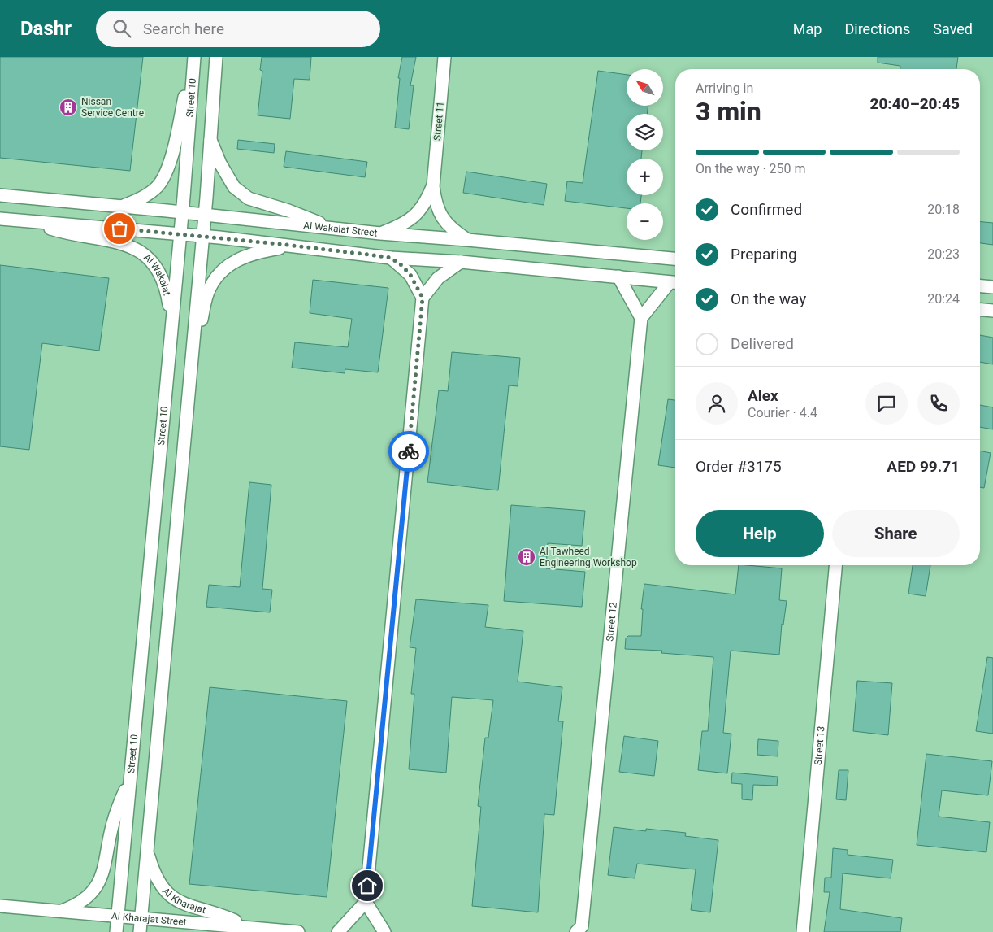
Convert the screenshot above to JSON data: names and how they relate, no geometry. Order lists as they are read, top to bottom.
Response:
{
  "streets": {
    "street": [
      "Street 10",
      "Street 11",
      "Al Wakalat Street",
      "Al Wakalat",
      "Street 12",
      "Street 13",
      "Al Kharajat",
      "Al Kharajat Street"
    ]
  },
  "crossings": [
    ["Street 10", "Al Wakalat Street"],
    ["Street 10", "Al Wakalat"],
    ["Street 10", "Al Kharajat Street"],
    ["Street 11", "Al Wakalat Street"],
    ["Al Wakalat Street", "Al Wakalat"],
    ["Al Kharajat", "Al Kharajat Street"]
  ],
  "places": {
    "building": ["Nissan Service Centre", "Al Tawheed Engineering Workshop"]
  },
  "north": "top left",
  "page": {
    "header": "Dashr",
    "search": "Search here",
    "nav": ["Map", "Directions", "Saved"],
    "map_buttons": ["+", "−"],
    "heading": ["3 min", "Arriving in", "20:40–20:45"],
    "panel": [
      "Alex",
      "Courier · 4.4",
      "Order #3175",
      "AED 99.71"
    ],
    "bar": "On the way · 250 m",
    "list": [
      ["Confirmed", "20:18"],
      ["Preparing", "20:23"],
      ["On the way", "20:24"],
      "Delivered"
    ],
    "buttons": ["Help", "Share"]
  }
}
